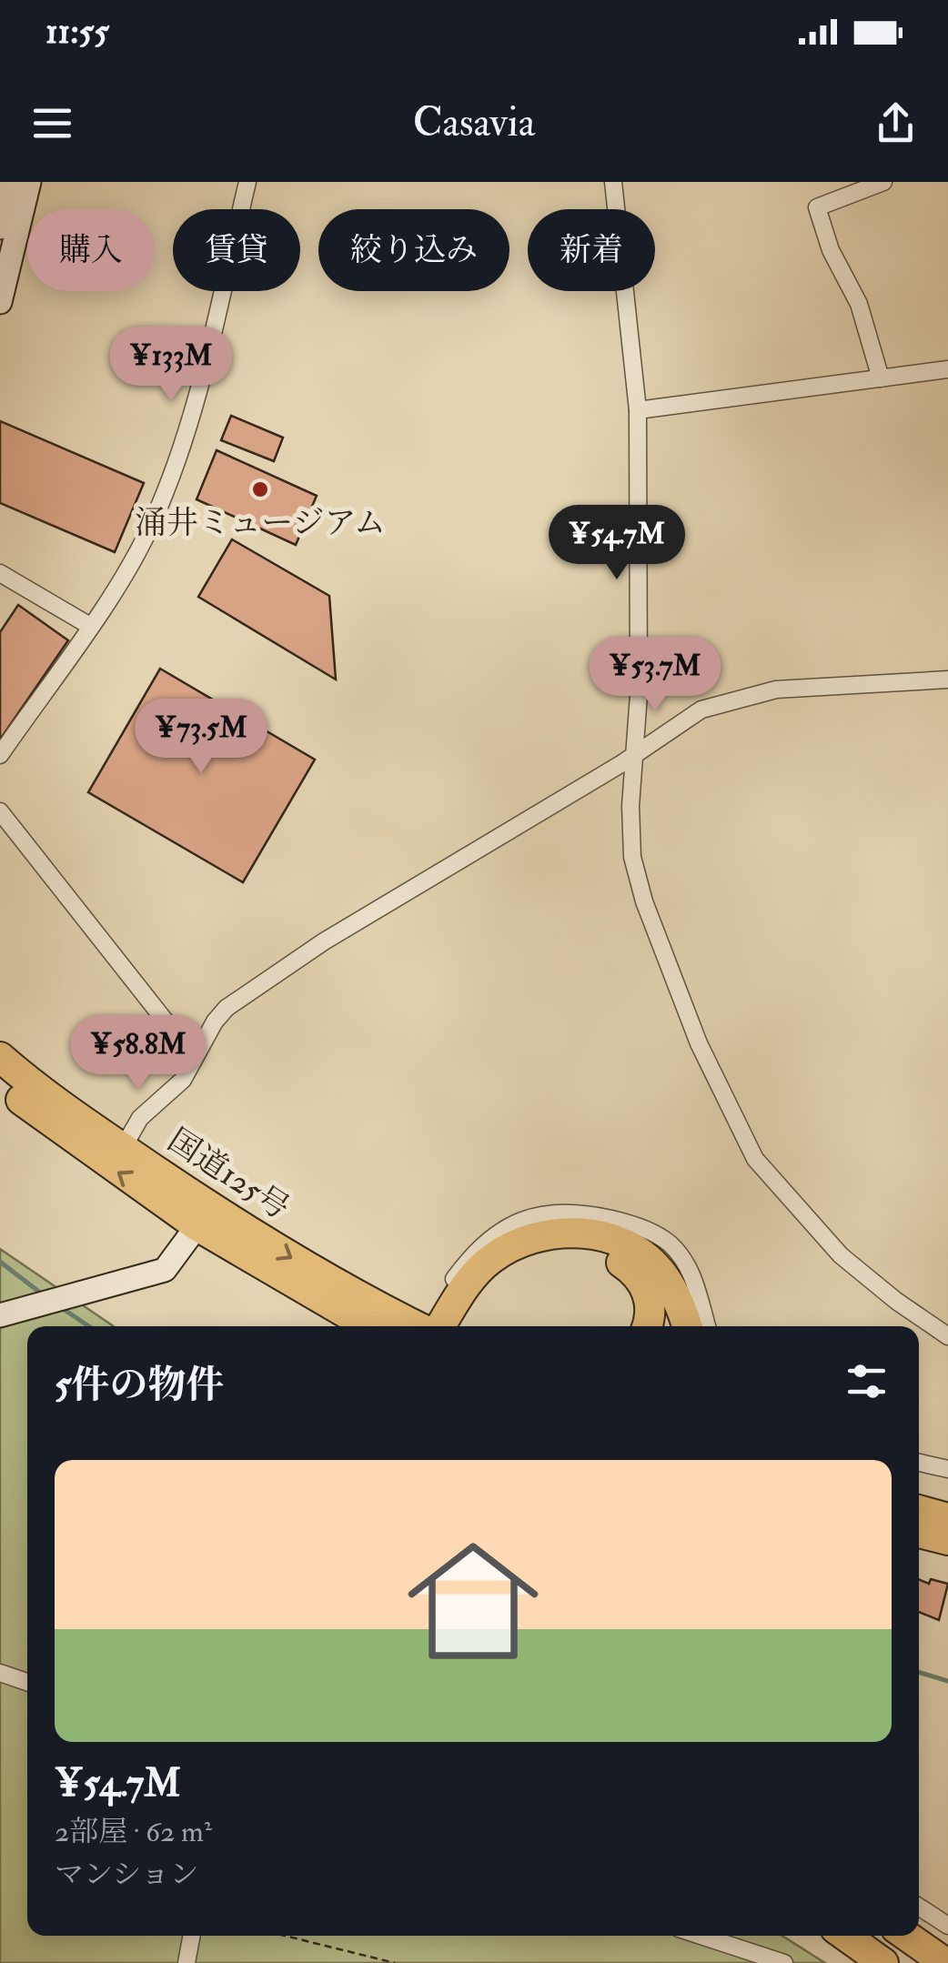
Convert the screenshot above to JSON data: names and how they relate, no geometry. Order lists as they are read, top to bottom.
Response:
{
  "streets": {
    "highway": ["国道125号"]
  },
  "places": ["涌井ミュージアム"],
  "page": {
    "status": "11:55",
    "header": "Casavia",
    "chip": [
      "購入",
      "賃貸",
      "絞り込み",
      "新着"
    ],
    "price": [
      "¥133M",
      "¥54.7M",
      "¥53.7M",
      "¥73.5M",
      "¥58.8M"
    ],
    "heading": "5件の物件",
    "list": [
      {
        "name": "¥54.7M",
        "note": "2部屋 · 62 m² · マンション"
      }
    ]
  }
}
